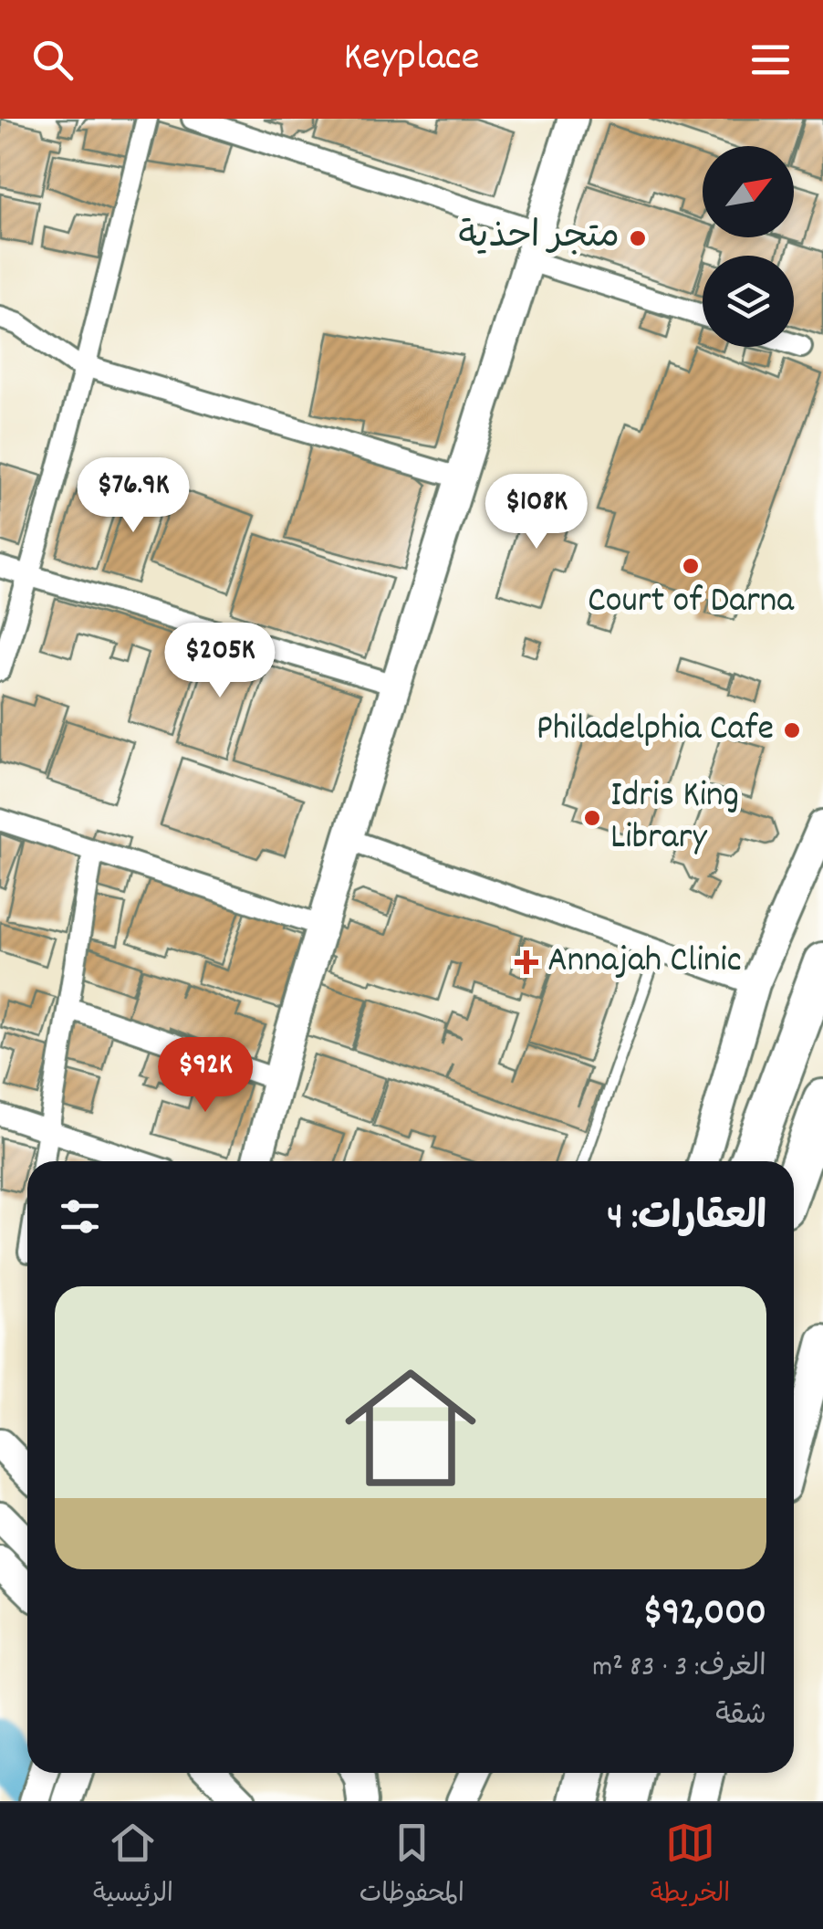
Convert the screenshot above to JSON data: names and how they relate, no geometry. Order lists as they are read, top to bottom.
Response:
{
  "places": {
    "other": [
      "متجر احذية",
      "Court of Darna",
      "Philadelphia Cafe",
      "Idris King Library"
    ],
    "health": ["Annajah Clinic"]
  },
  "north": "top right",
  "page": {
    "header": "Keyplace",
    "price": [
      "$76.9K",
      "$108K",
      "$205K",
      "$92K"
    ],
    "heading": "العقارات: 4",
    "list": [
      {
        "name": "$92,000",
        "note": "الغرف: 3 · 83 m² · شقة"
      }
    ],
    "tabs": ["الخريطة", "المحفوظات", "الرئيسية"]
  }
}
